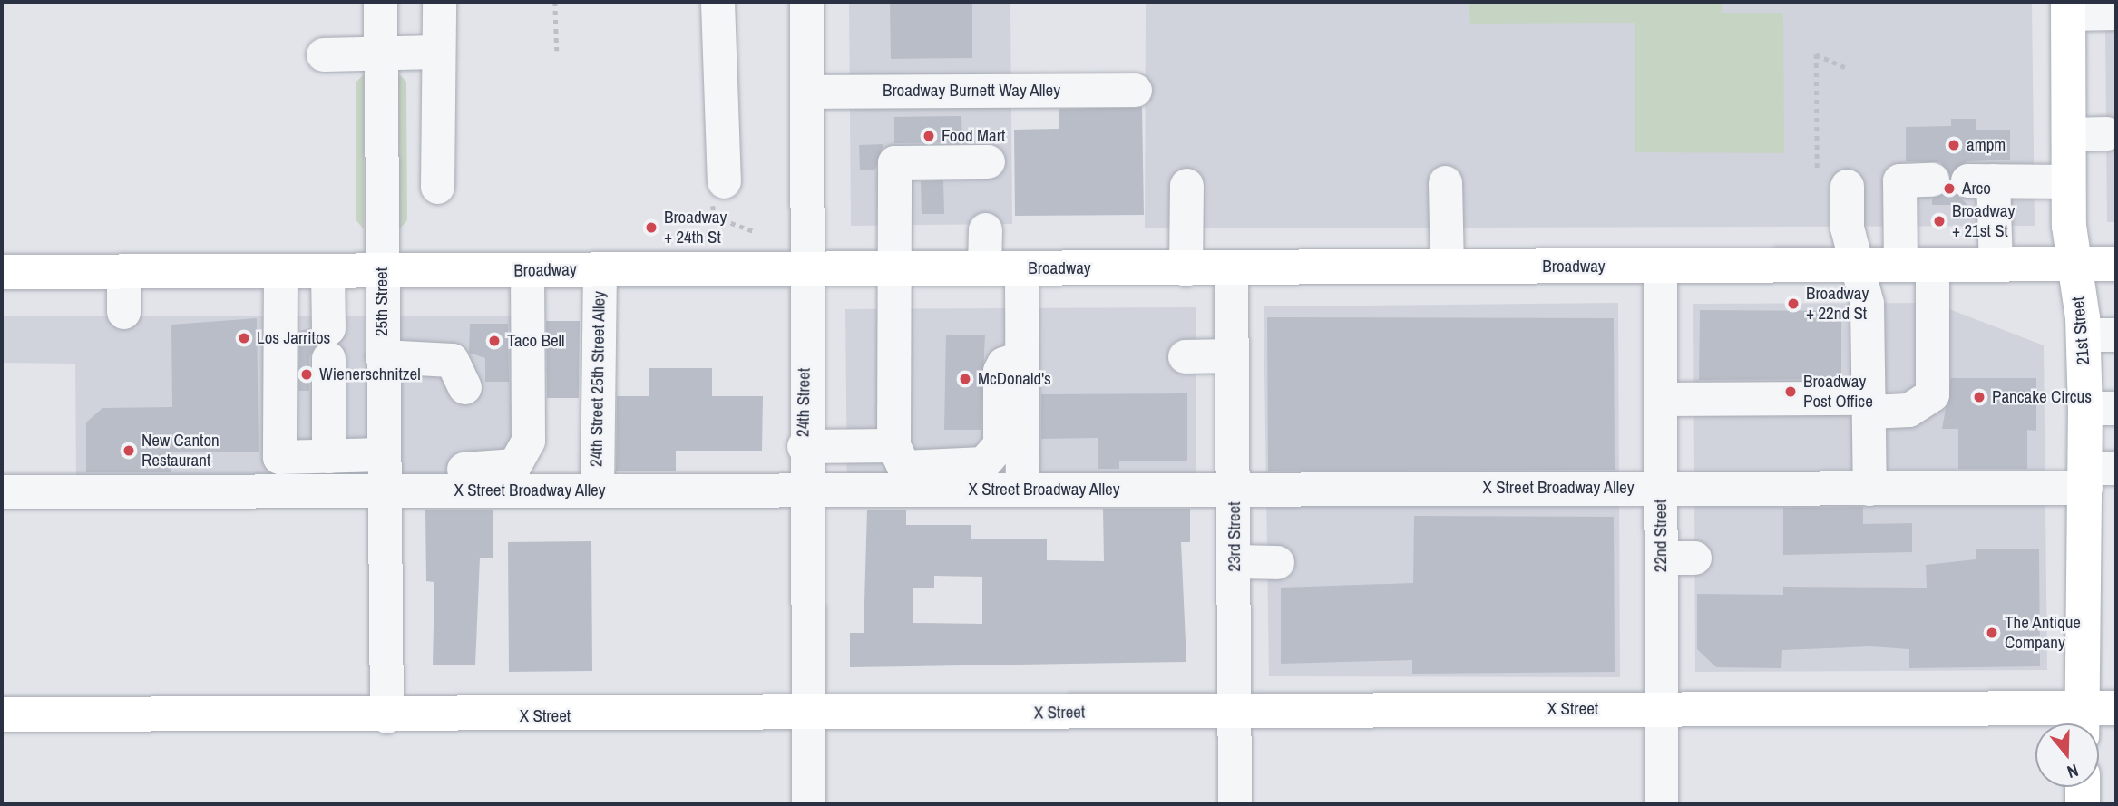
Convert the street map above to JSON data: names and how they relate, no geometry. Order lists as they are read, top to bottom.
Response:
{
  "streets": {
    "main road": ["Broadway", "21st Street", "X Street"],
    "street": [
      "Broadway Burnett Way Alley",
      "25th Street",
      "24th Street 25th Street Alley",
      "24th Street",
      "X Street Broadway Alley",
      "22nd Street",
      "23rd Street"
    ]
  },
  "crossings": [
    ["Broadway Burnett Way Alley", "24th Street"],
    ["Broadway", "25th Street"],
    ["Broadway", "21st Street"],
    ["Broadway", "24th Street 25th Street Alley"],
    ["Broadway", "24th Street"],
    ["Broadway", "22nd Street"],
    ["Broadway", "23rd Street"],
    ["25th Street", "X Street Broadway Alley"],
    ["25th Street", "X Street"],
    ["21st Street", "X Street Broadway Alley"],
    ["21st Street", "X Street"],
    ["24th Street 25th Street Alley", "X Street Broadway Alley"],
    ["24th Street", "X Street Broadway Alley"],
    ["24th Street", "X Street"],
    ["X Street Broadway Alley", "22nd Street"],
    ["X Street Broadway Alley", "23rd Street"],
    ["22nd Street", "X Street"],
    ["23rd Street", "X Street"]
  ],
  "places": [
    "Food Mart",
    "ampm",
    "Arco",
    "Broadway + 21st St",
    "Broadway + 24th St",
    "Broadway + 22nd St",
    "Los Jarritos",
    "Taco Bell",
    "Wienerschnitzel",
    "McDonald's",
    "Broadway Post Office",
    "Pancake Circus",
    "New Canton Restaurant",
    "The Antique Company"
  ],
  "north": "bottom"
}
